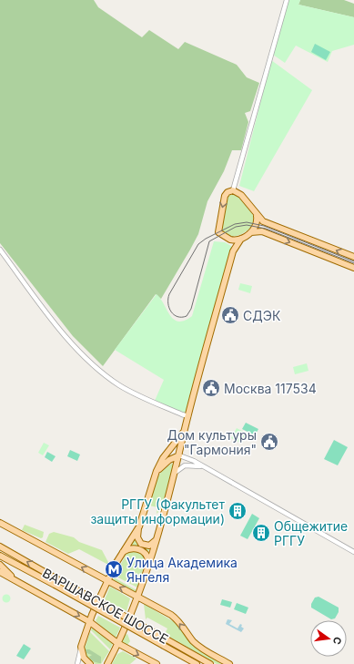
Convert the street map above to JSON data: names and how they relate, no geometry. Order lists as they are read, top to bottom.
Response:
{
  "streets": {
    "main road": ["ВАРШАВСКОЕ ШОССЕ"]
  },
  "places": {
    "public building": ["СДЭК", "Москва 117534", "Дом культуры \"Гармония\""],
    "building": ["РГГУ (Факультет защиты информации)", "Общежитие РГГУ"],
    "metro station": ["Улица Академика Янгеля"]
  },
  "north": "right"
}
